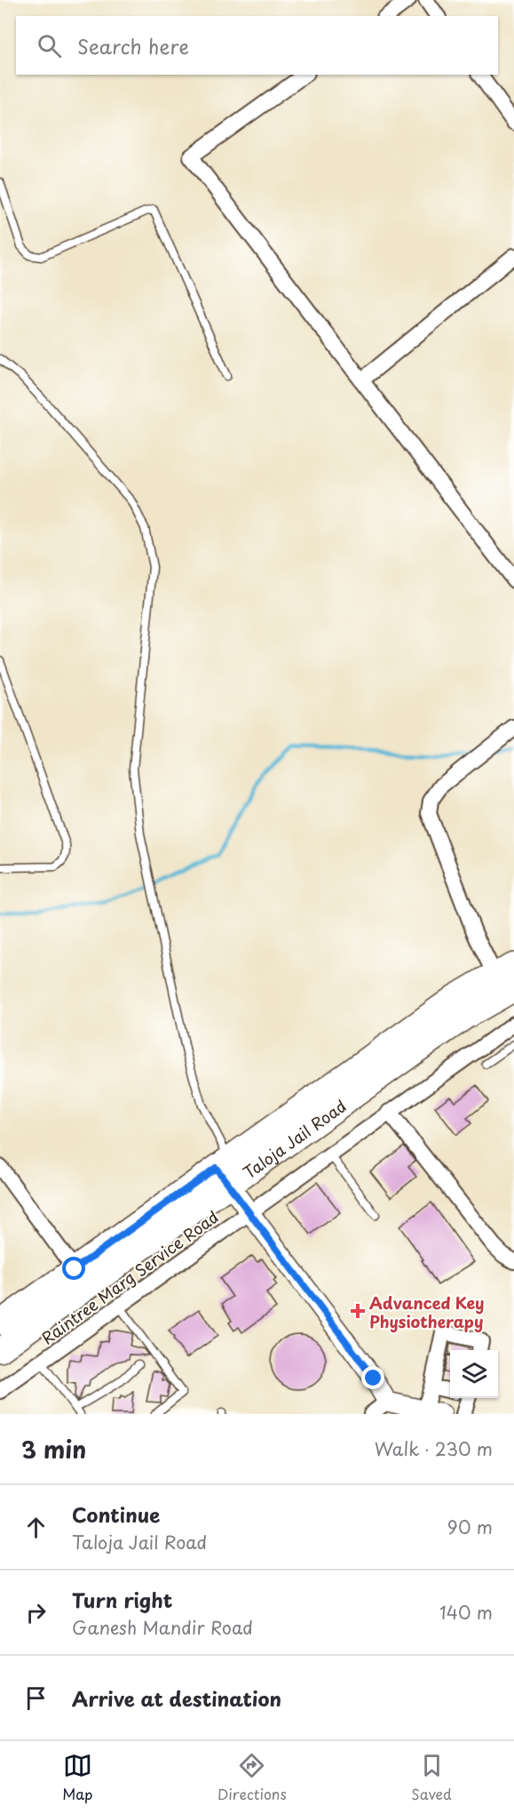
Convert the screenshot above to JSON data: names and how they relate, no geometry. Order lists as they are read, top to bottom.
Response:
{
  "streets": {
    "main road": ["Taloja Jail Road"],
    "street": ["Raintree Marg Service Road"]
  },
  "places": {
    "health": ["Advanced Key Physiotherapy"]
  },
  "page": {
    "search": "Search here",
    "heading": ["3 min", "Walk · 230 m"],
    "list": [
      ["Continue", "Taloja Jail Road", "90 m"],
      ["Turn right", "Ganesh Mandir Road", "140 m"],
      "Arrive at destination"
    ],
    "nav": ["Map", "Directions", "Saved"]
  }
}
